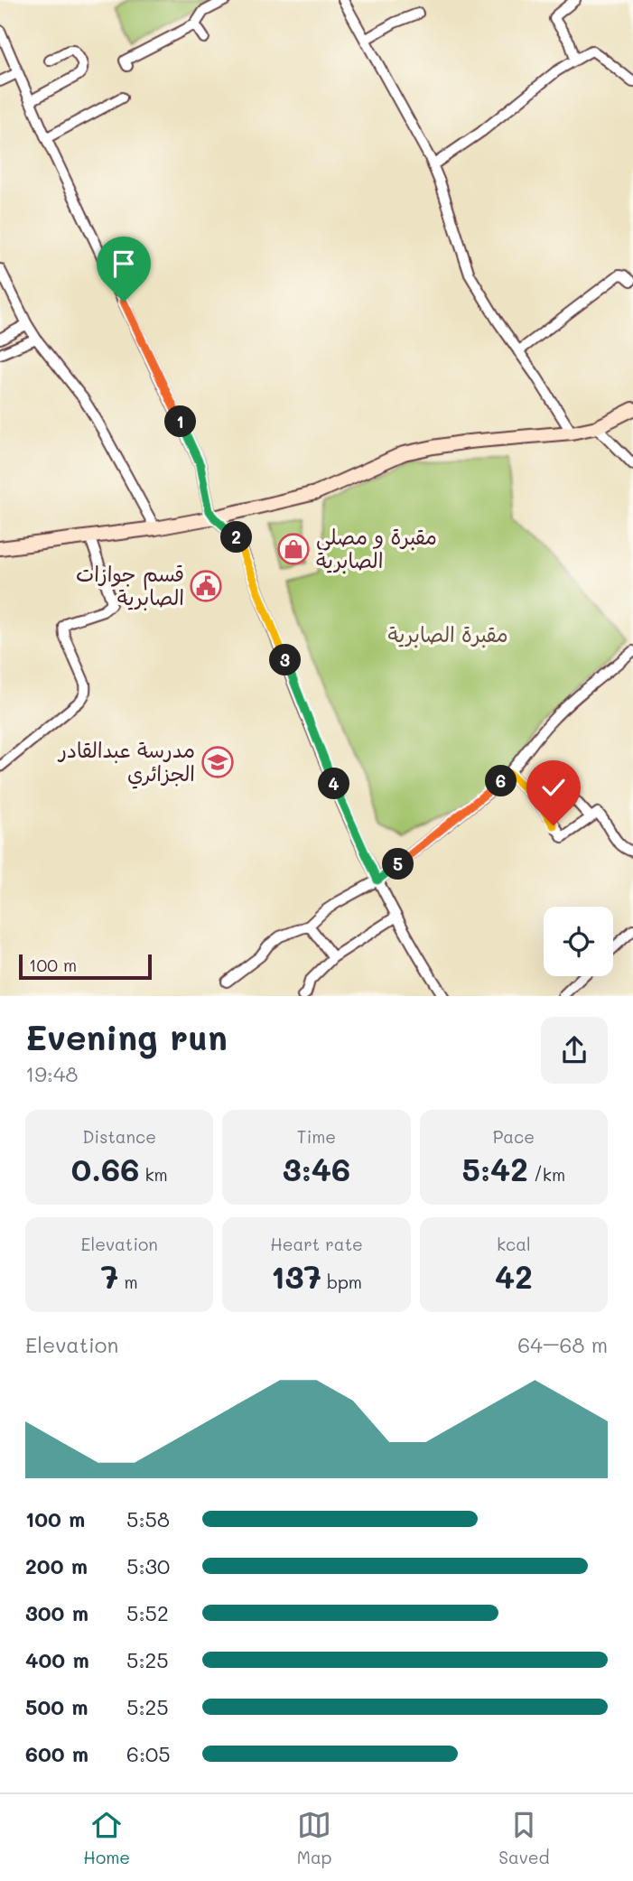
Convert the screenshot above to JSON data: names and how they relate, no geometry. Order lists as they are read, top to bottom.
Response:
{
  "parks": ["مقبرة الصابرية"],
  "places": {
    "shop": ["مقبرة و مصلى الصابرية"],
    "public building": ["قسم جوازات الصابرية"],
    "school or university": ["مدرسة عبدالقادر الجزائري"]
  },
  "scale_bar": "100 m",
  "page": {
    "pins": [
      "1",
      "2",
      "3",
      "6",
      "4",
      "5"
    ],
    "scale": "100 m",
    "heading": ["Evening run", "19:48"],
    "stats": [
      ["Distance", "0.66 km"],
      ["Time", "3:46"],
      ["Pace", "5:42 /km"],
      ["Elevation", "7 m"],
      ["Heart rate", "137 bpm"],
      ["kcal", "42"]
    ],
    "chart": ["Elevation", "64–68 m"],
    "list": [
      {
        "name": "100 m",
        "note": "5:58"
      },
      {
        "name": "200 m",
        "note": "5:30"
      },
      {
        "name": "300 m",
        "note": "5:52"
      },
      {
        "name": "400 m",
        "note": "5:25"
      },
      {
        "name": "500 m",
        "note": "5:25"
      },
      {
        "name": "600 m",
        "note": "6:05"
      }
    ],
    "tabs": ["Home", "Map", "Saved"]
  }
}
